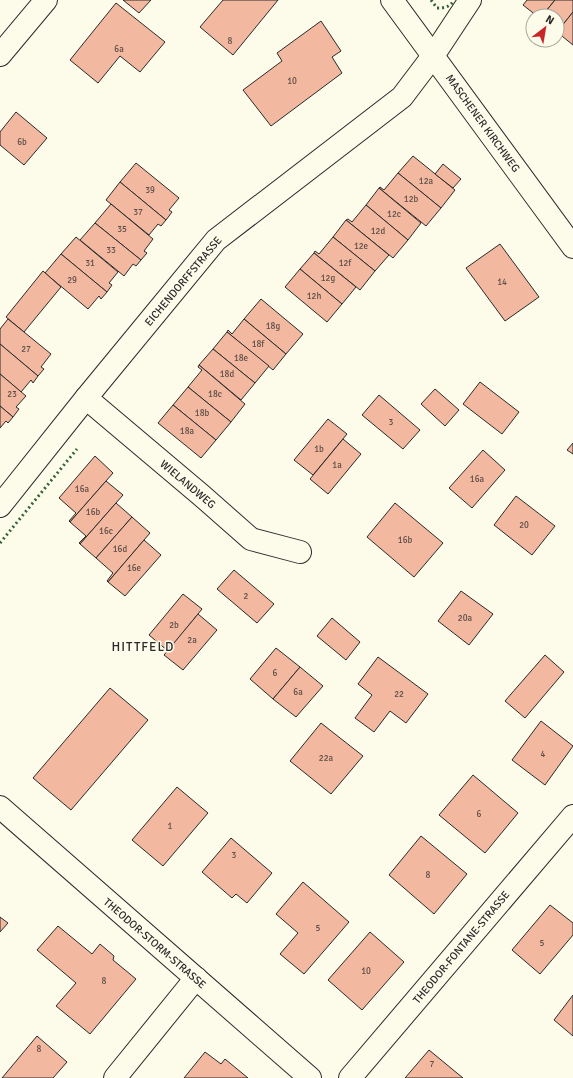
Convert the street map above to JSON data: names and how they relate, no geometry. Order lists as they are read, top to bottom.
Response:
{
  "streets": {
    "street": [
      "MASCHENER KIRCHWEG",
      "EICHENDORFFSTRASSE",
      "WIELANDWEG",
      "THEODOR-STORM-STRASSE",
      "THEODOR-FONTANE-STRASSE"
    ]
  },
  "crossings": [
    ["MASCHENER KIRCHWEG", "EICHENDORFFSTRASSE"],
    ["EICHENDORFFSTRASSE", "WIELANDWEG"]
  ],
  "districts": ["HITTFELD"],
  "house_numbers": [
    "8",
    "6a",
    "10",
    "6b",
    "12a",
    "39",
    "12b",
    "37",
    "12c",
    "35",
    "12d",
    "12e",
    "33",
    "31",
    "12f",
    "12g",
    "29",
    "14",
    "12h",
    "18g",
    "18f",
    "27",
    "18e",
    "18d",
    "23",
    "18c",
    "18b",
    "3",
    "18a",
    "1b",
    "1a",
    "16a",
    "16a",
    "16b",
    "20",
    "16c",
    "16b",
    "16d",
    "16e",
    "2",
    "20a",
    "2b",
    "2a",
    "6",
    "6a",
    "22",
    "4",
    "22a",
    "6",
    "1",
    "3",
    "8",
    "5",
    "5",
    "10",
    "8",
    "8",
    "7"
  ],
  "north": "top right"
}
